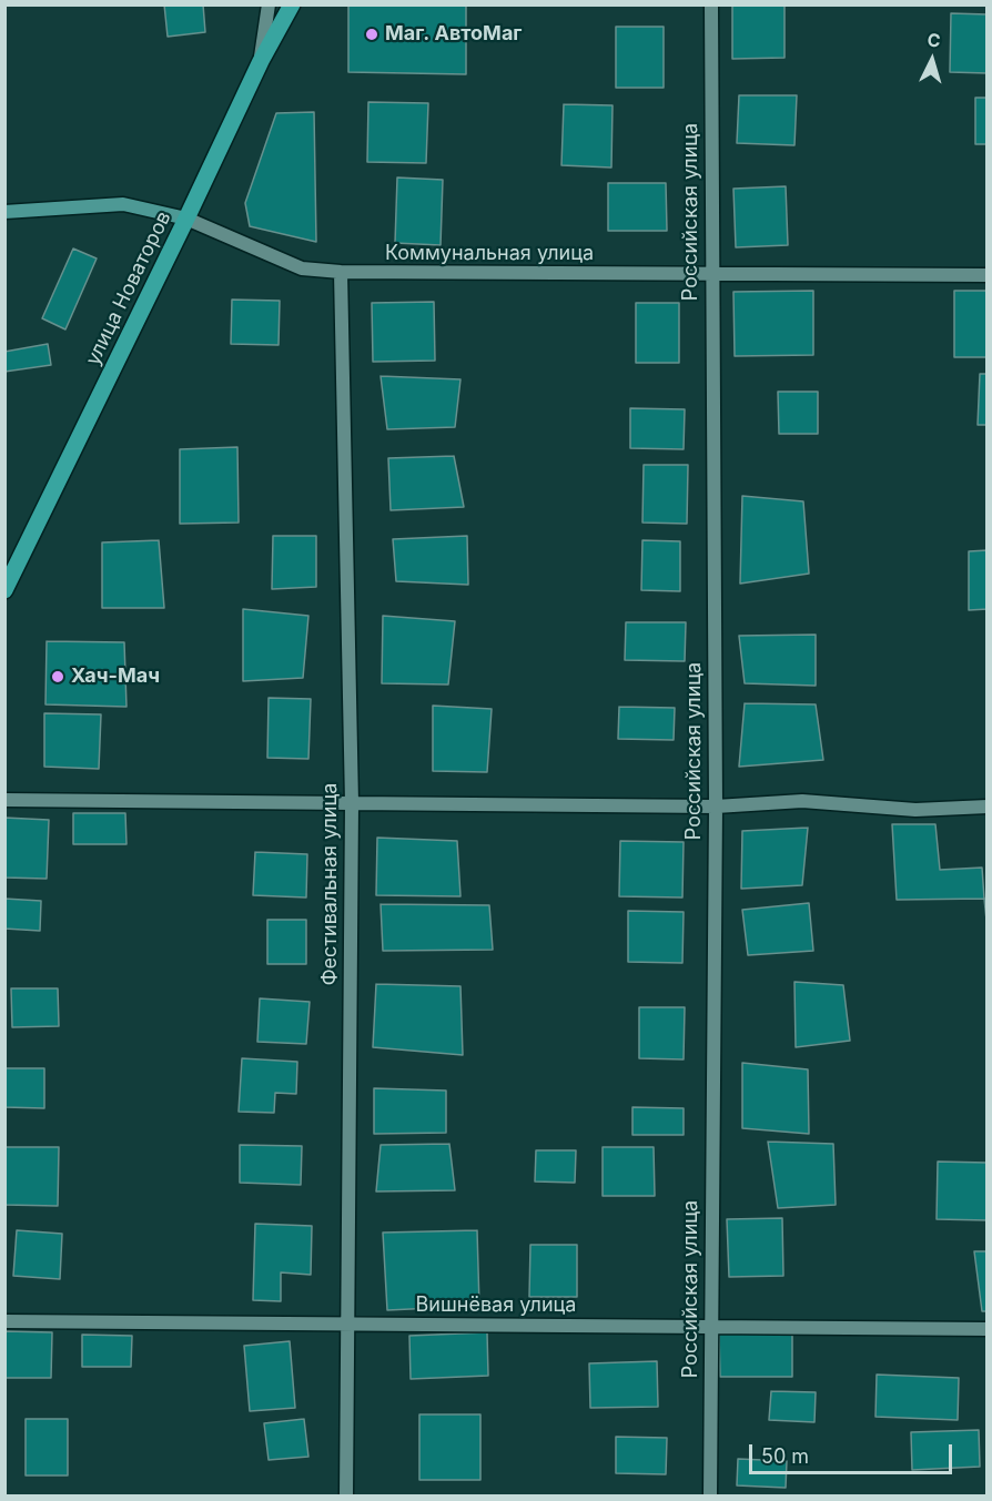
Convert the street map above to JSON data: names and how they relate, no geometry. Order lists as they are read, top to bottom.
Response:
{
  "streets": {
    "main road": ["Коммунальная улица", "улица Новаторов"],
    "street": ["Российская улица", "Фестивальная улица", "Вишнёвая улица"]
  },
  "crossings": [
    ["Российская улица", "Коммунальная улица"],
    ["Российская улица", "Вишнёвая улица"],
    ["Коммунальная улица", "улица Новаторов"],
    ["Коммунальная улица", "Фестивальная улица"],
    ["Фестивальная улица", "Вишнёвая улица"]
  ],
  "places": ["Маг. АвтоМаг", "Хач-Мач"],
  "scale_bar": "50 m",
  "north": "top"
}
